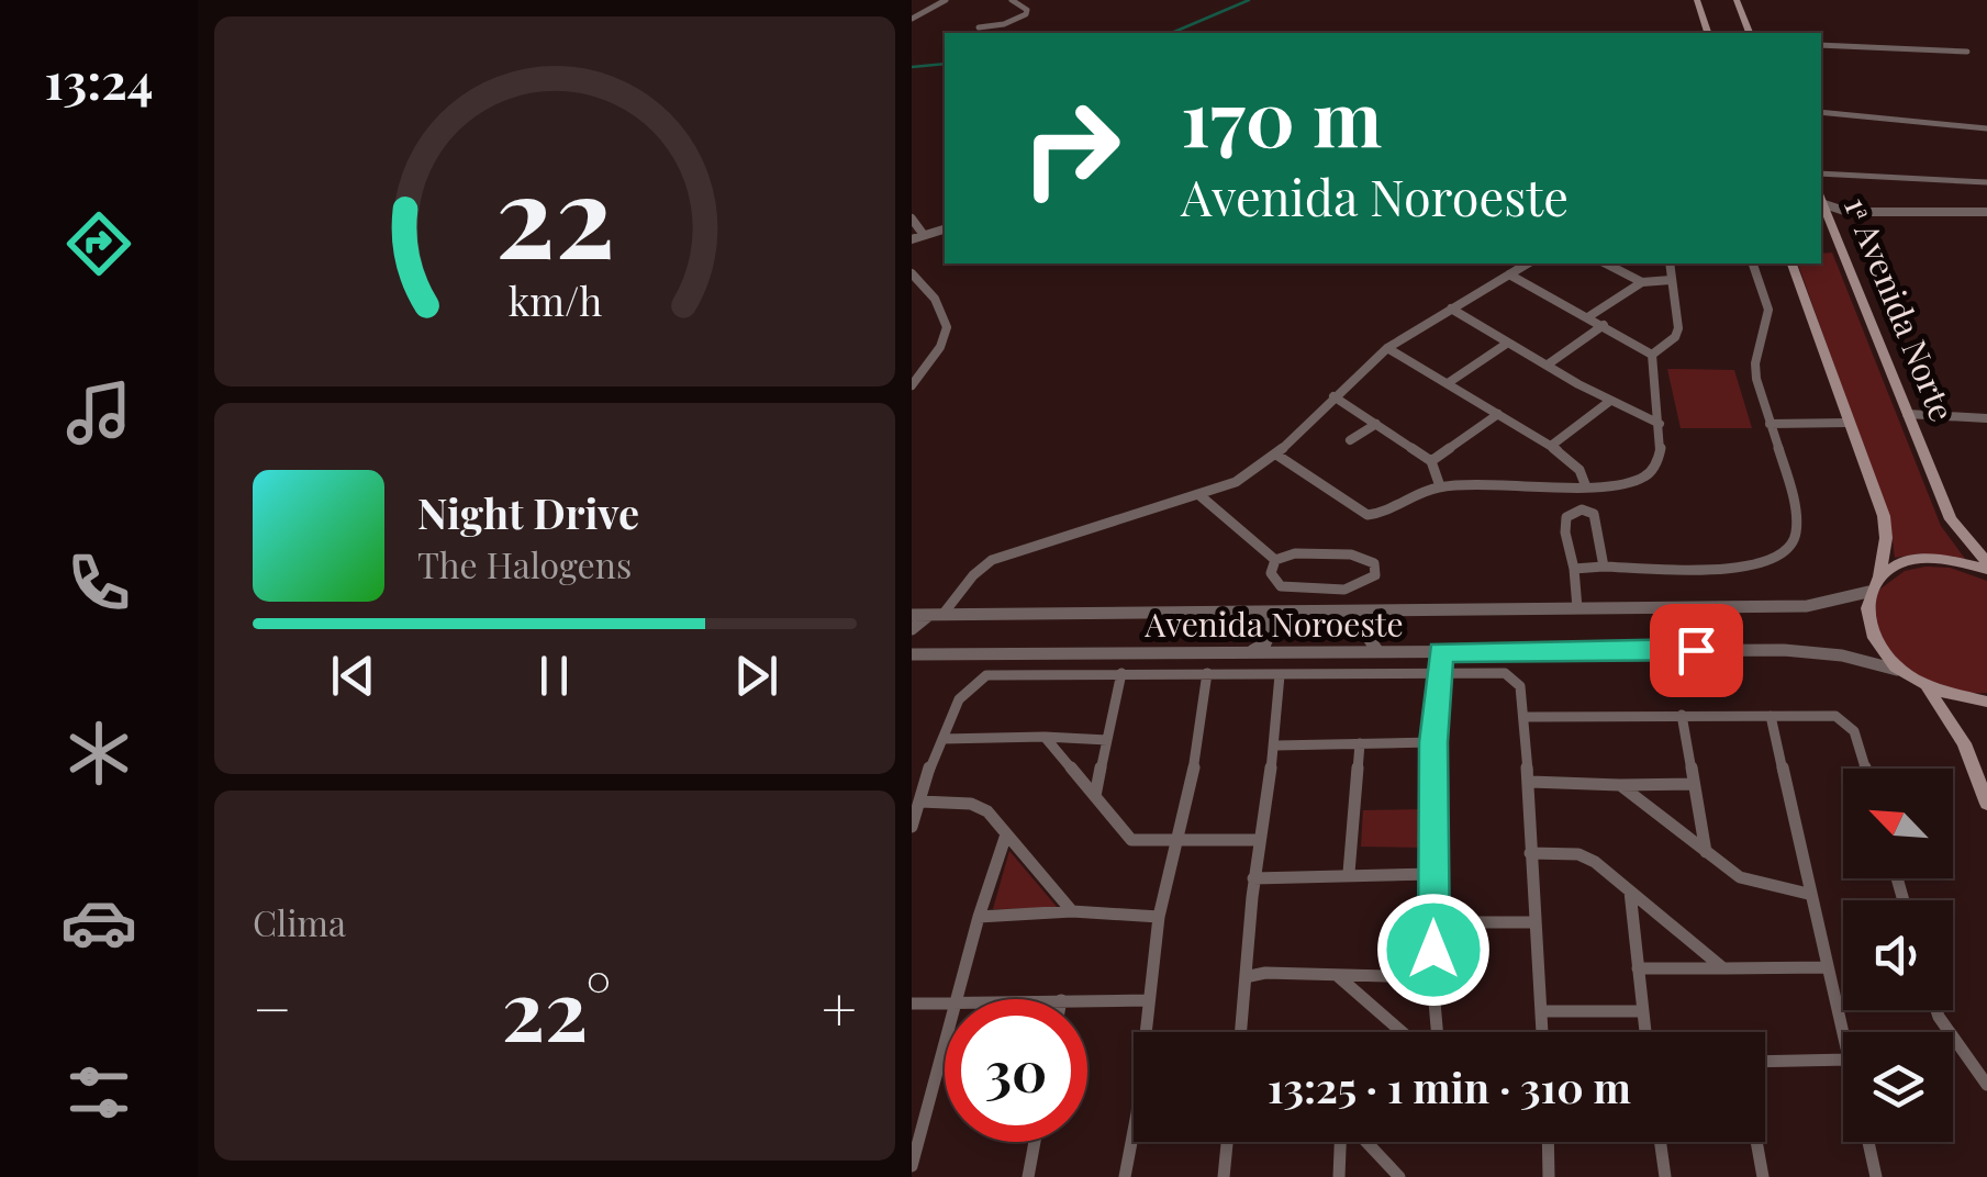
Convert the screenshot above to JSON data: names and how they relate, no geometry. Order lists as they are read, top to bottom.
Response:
{
  "streets": {
    "main road": ["1ᵃ Avenida Norte"],
    "street": ["Avenida Noroeste"]
  },
  "north": "top left",
  "page": {
    "tabs": "13:24",
    "turn": ["170 m", "Avenida Noroeste"],
    "song": ["Night Drive", "The Halogens"],
    "tile": "Clima",
    "heat": ["−", "22°", "+"],
    "limit": "30",
    "trip": "13:25 · 1 min · 310 m",
    "gauge": ["22", "km/h"]
  }
}
